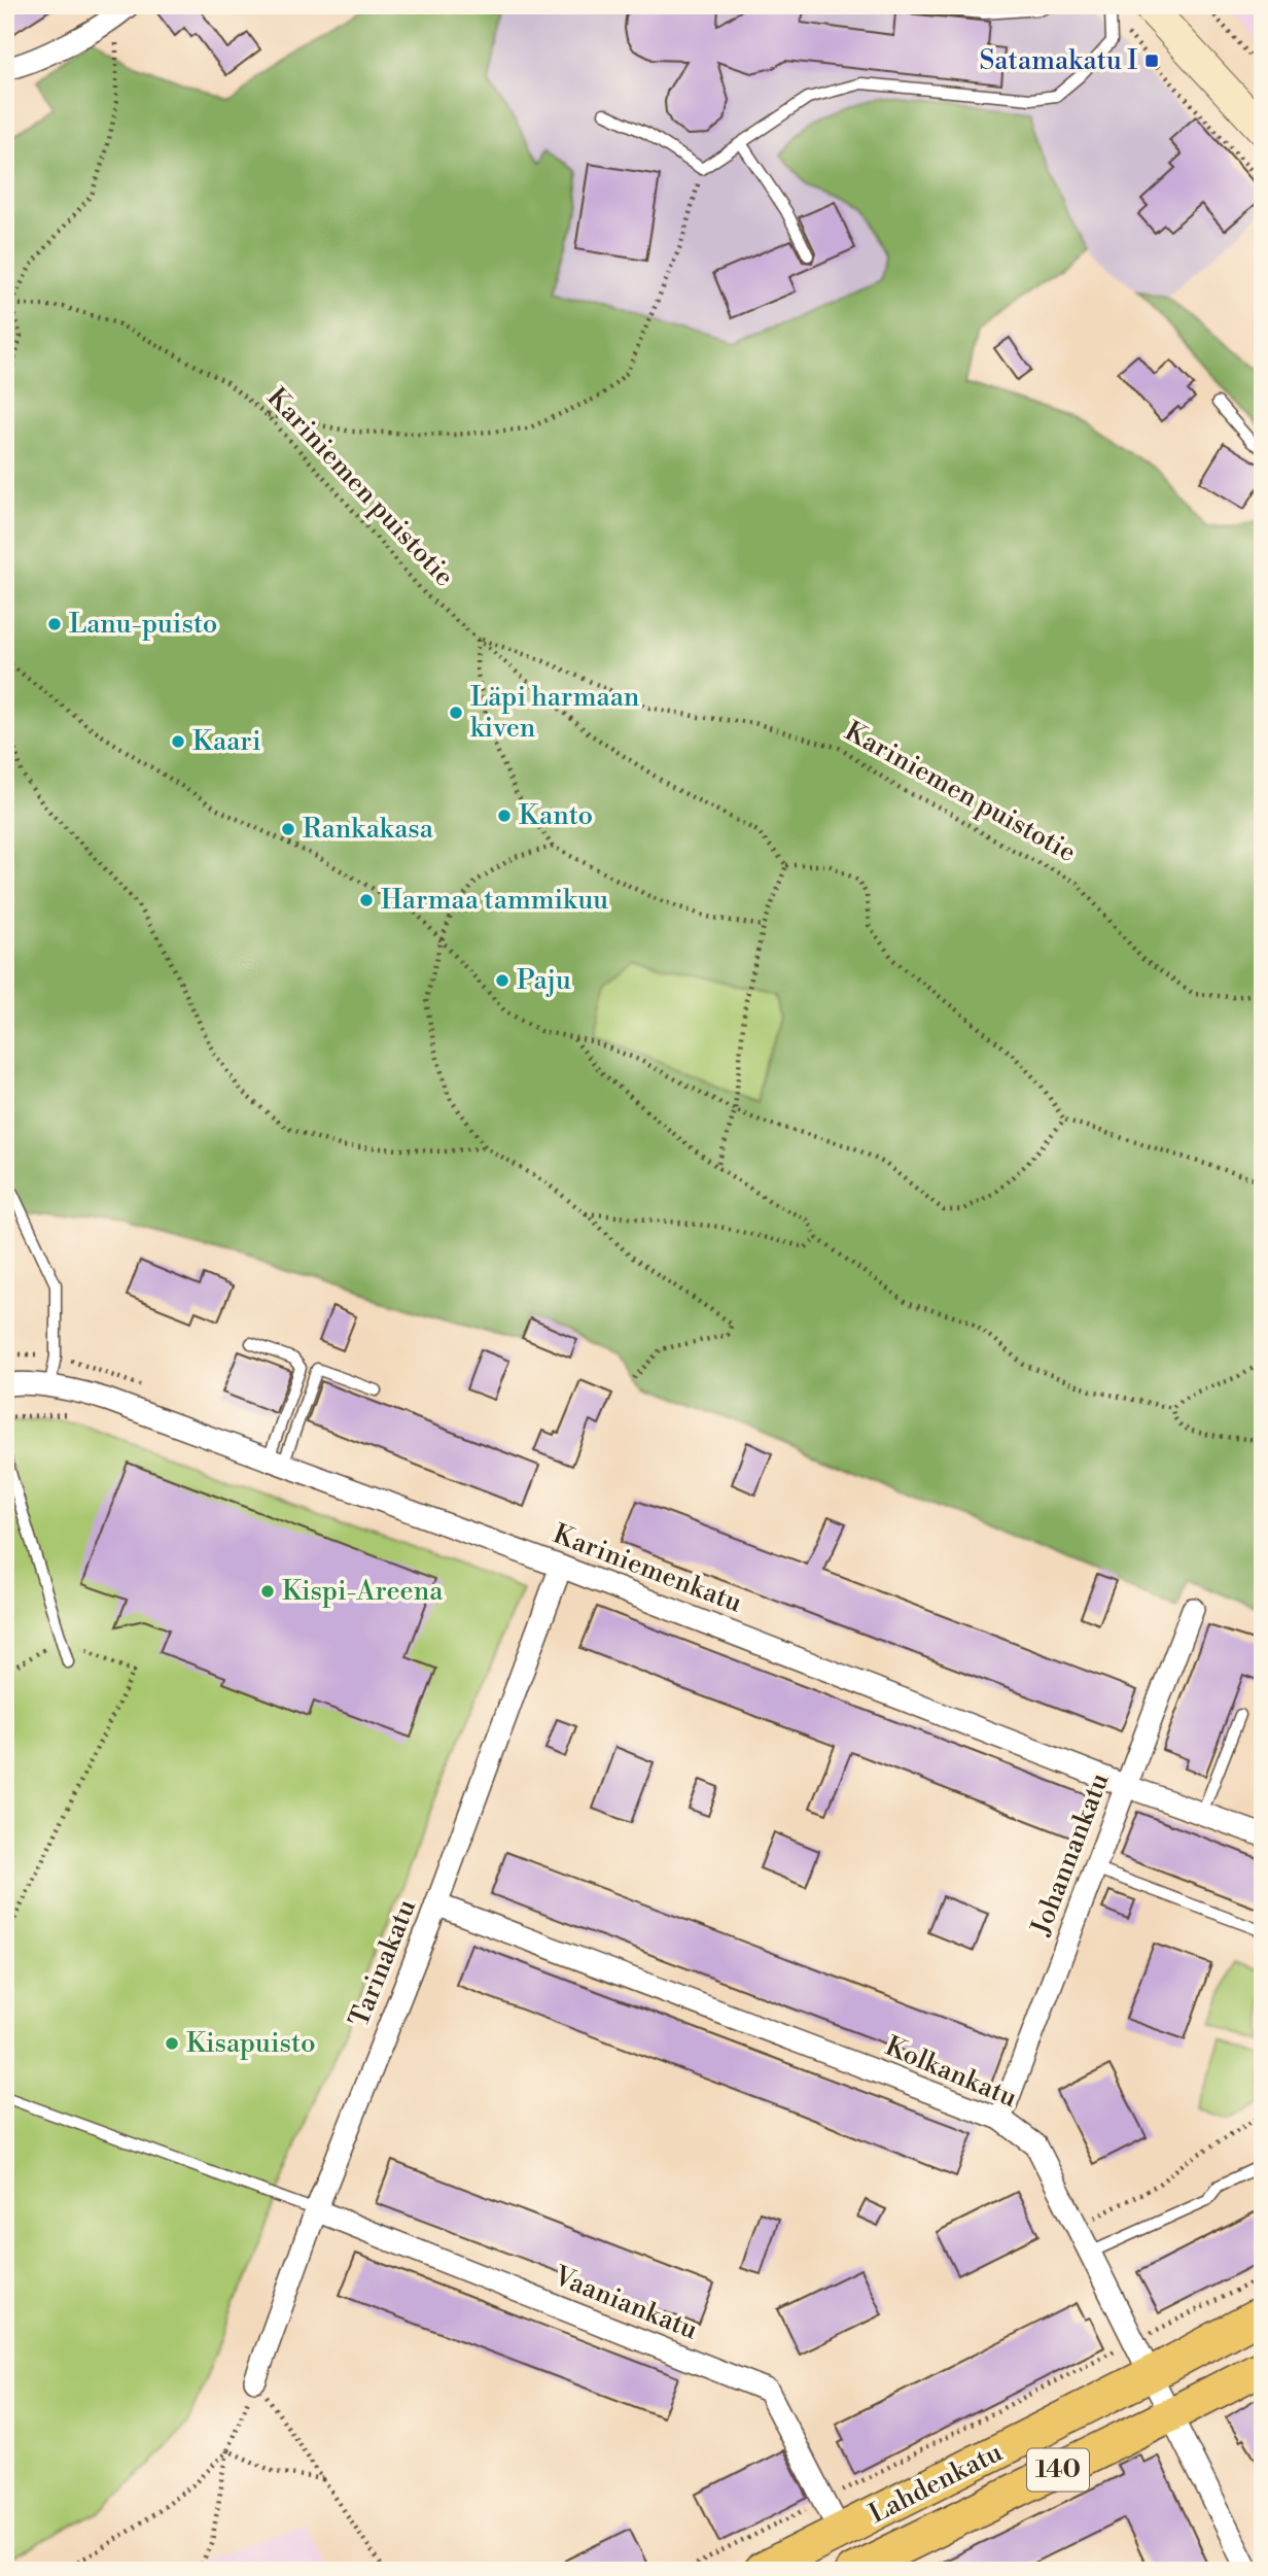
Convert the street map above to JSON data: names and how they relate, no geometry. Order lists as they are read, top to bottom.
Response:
{
  "streets": {
    "main road": ["140", "Lahdenkatu"],
    "street": [
      "Kariniemenkatu",
      "Johannankatu",
      "Tarinakatu",
      "Kolkankatu",
      "Vaaniankatu"
    ],
    "path": ["Kariniemen puistotie"]
  },
  "crossings": [
    ["Kariniemenkatu", "Johannankatu"],
    ["Kariniemenkatu", "Tarinakatu"],
    ["Johannankatu", "Kolkankatu"],
    ["Tarinakatu", "Kolkankatu"],
    ["Tarinakatu", "Vaaniankatu"],
    ["Kolkankatu", "Lahdenkatu"],
    ["Vaaniankatu", "Lahdenkatu"]
  ],
  "places": {
    "transit": ["Satamakatu I"],
    "other": [
      "Lanu-puisto",
      "Läpi harmaan kiven",
      "Kaari",
      "Kanto",
      "Rankakasa",
      "Harmaa tammikuu",
      "Paju",
      "Kispi-Areena",
      "Kisapuisto"
    ]
  }
}
